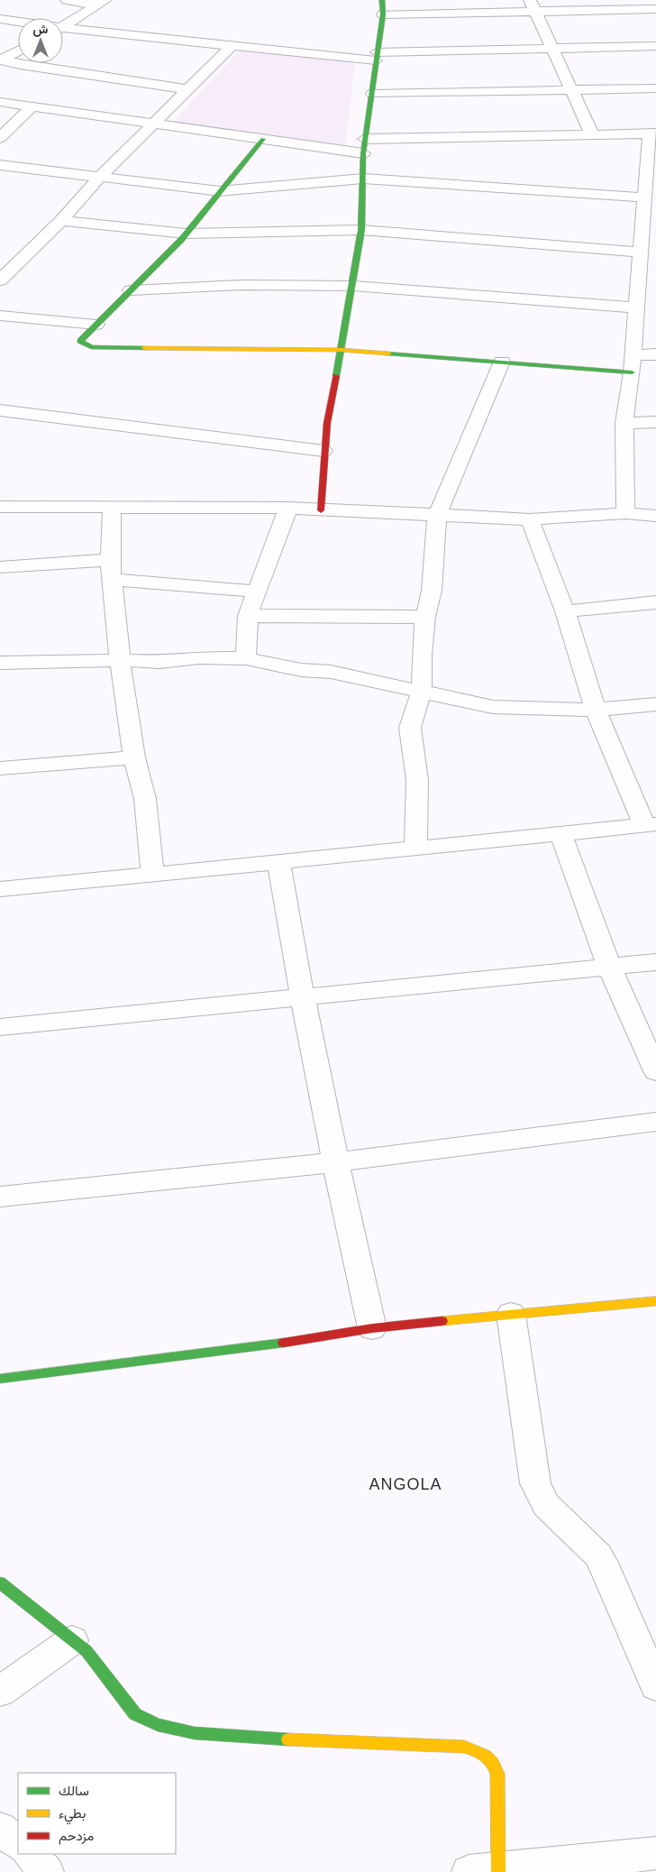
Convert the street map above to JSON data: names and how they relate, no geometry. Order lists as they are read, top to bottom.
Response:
{
  "districts": ["ANGOLA"],
  "legend": ["سالك", "بطيء", "مزدحم"],
  "north": "top"
}
